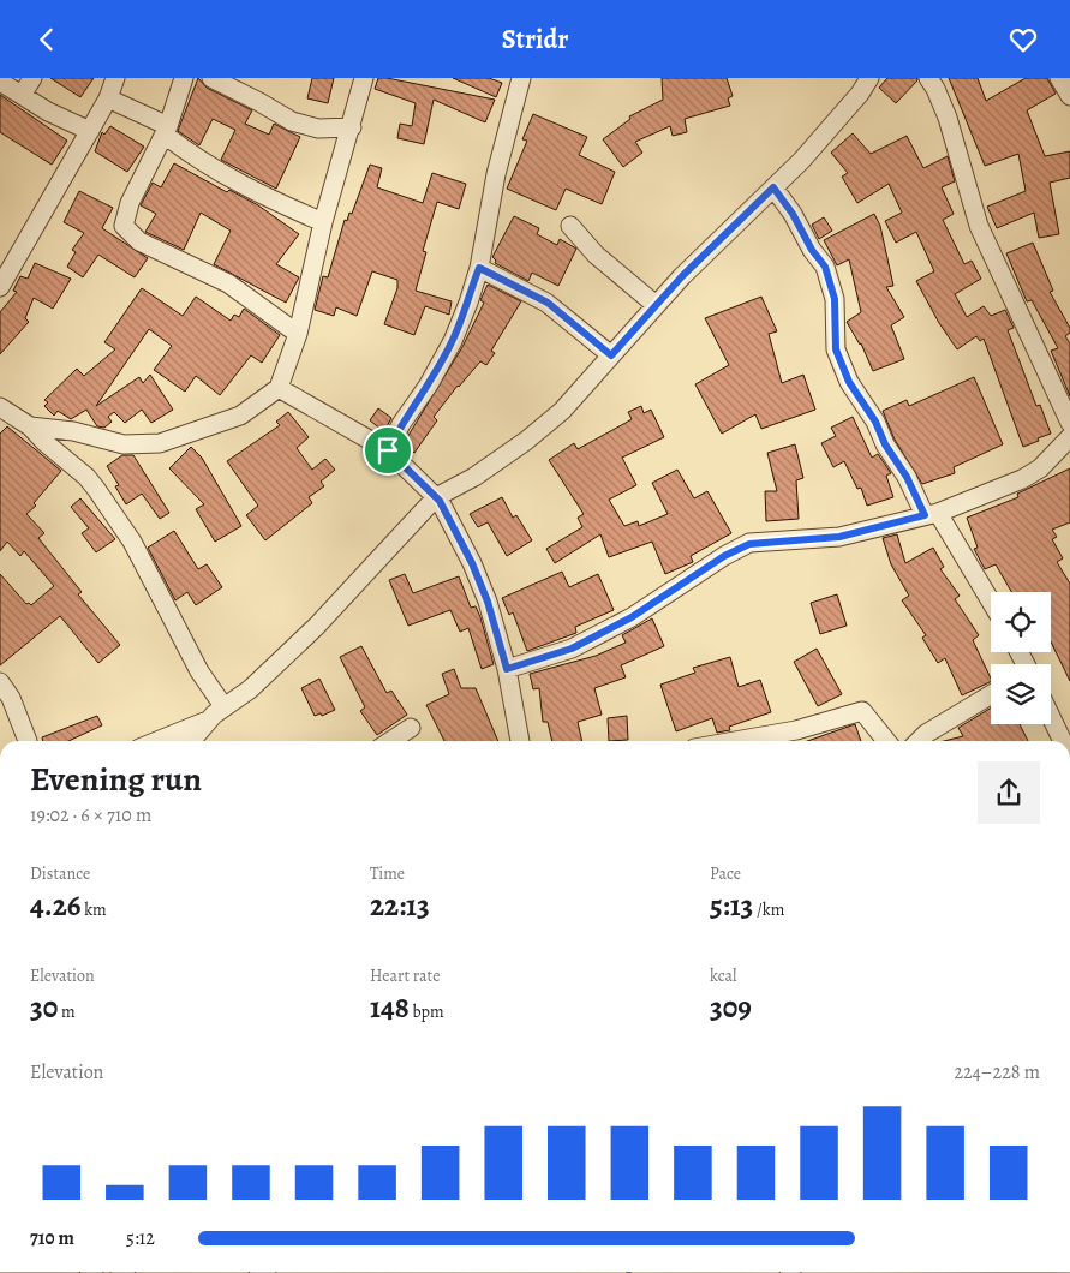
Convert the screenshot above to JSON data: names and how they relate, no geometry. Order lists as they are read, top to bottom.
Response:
{
  "page": {
    "header": "Stridr",
    "heading": ["Evening run", "19:02 · 6 × 710 m"],
    "stats": [
      ["Distance", "4.26 km"],
      ["Time", "22:13"],
      ["Pace", "5:13 /km"],
      ["Elevation", "30 m"],
      ["Heart rate", "148 bpm"],
      ["kcal", "309"]
    ],
    "chart": ["Elevation", "224–228 m"],
    "list": [
      {
        "name": "710 m",
        "note": "5:12"
      }
    ]
  }
}
